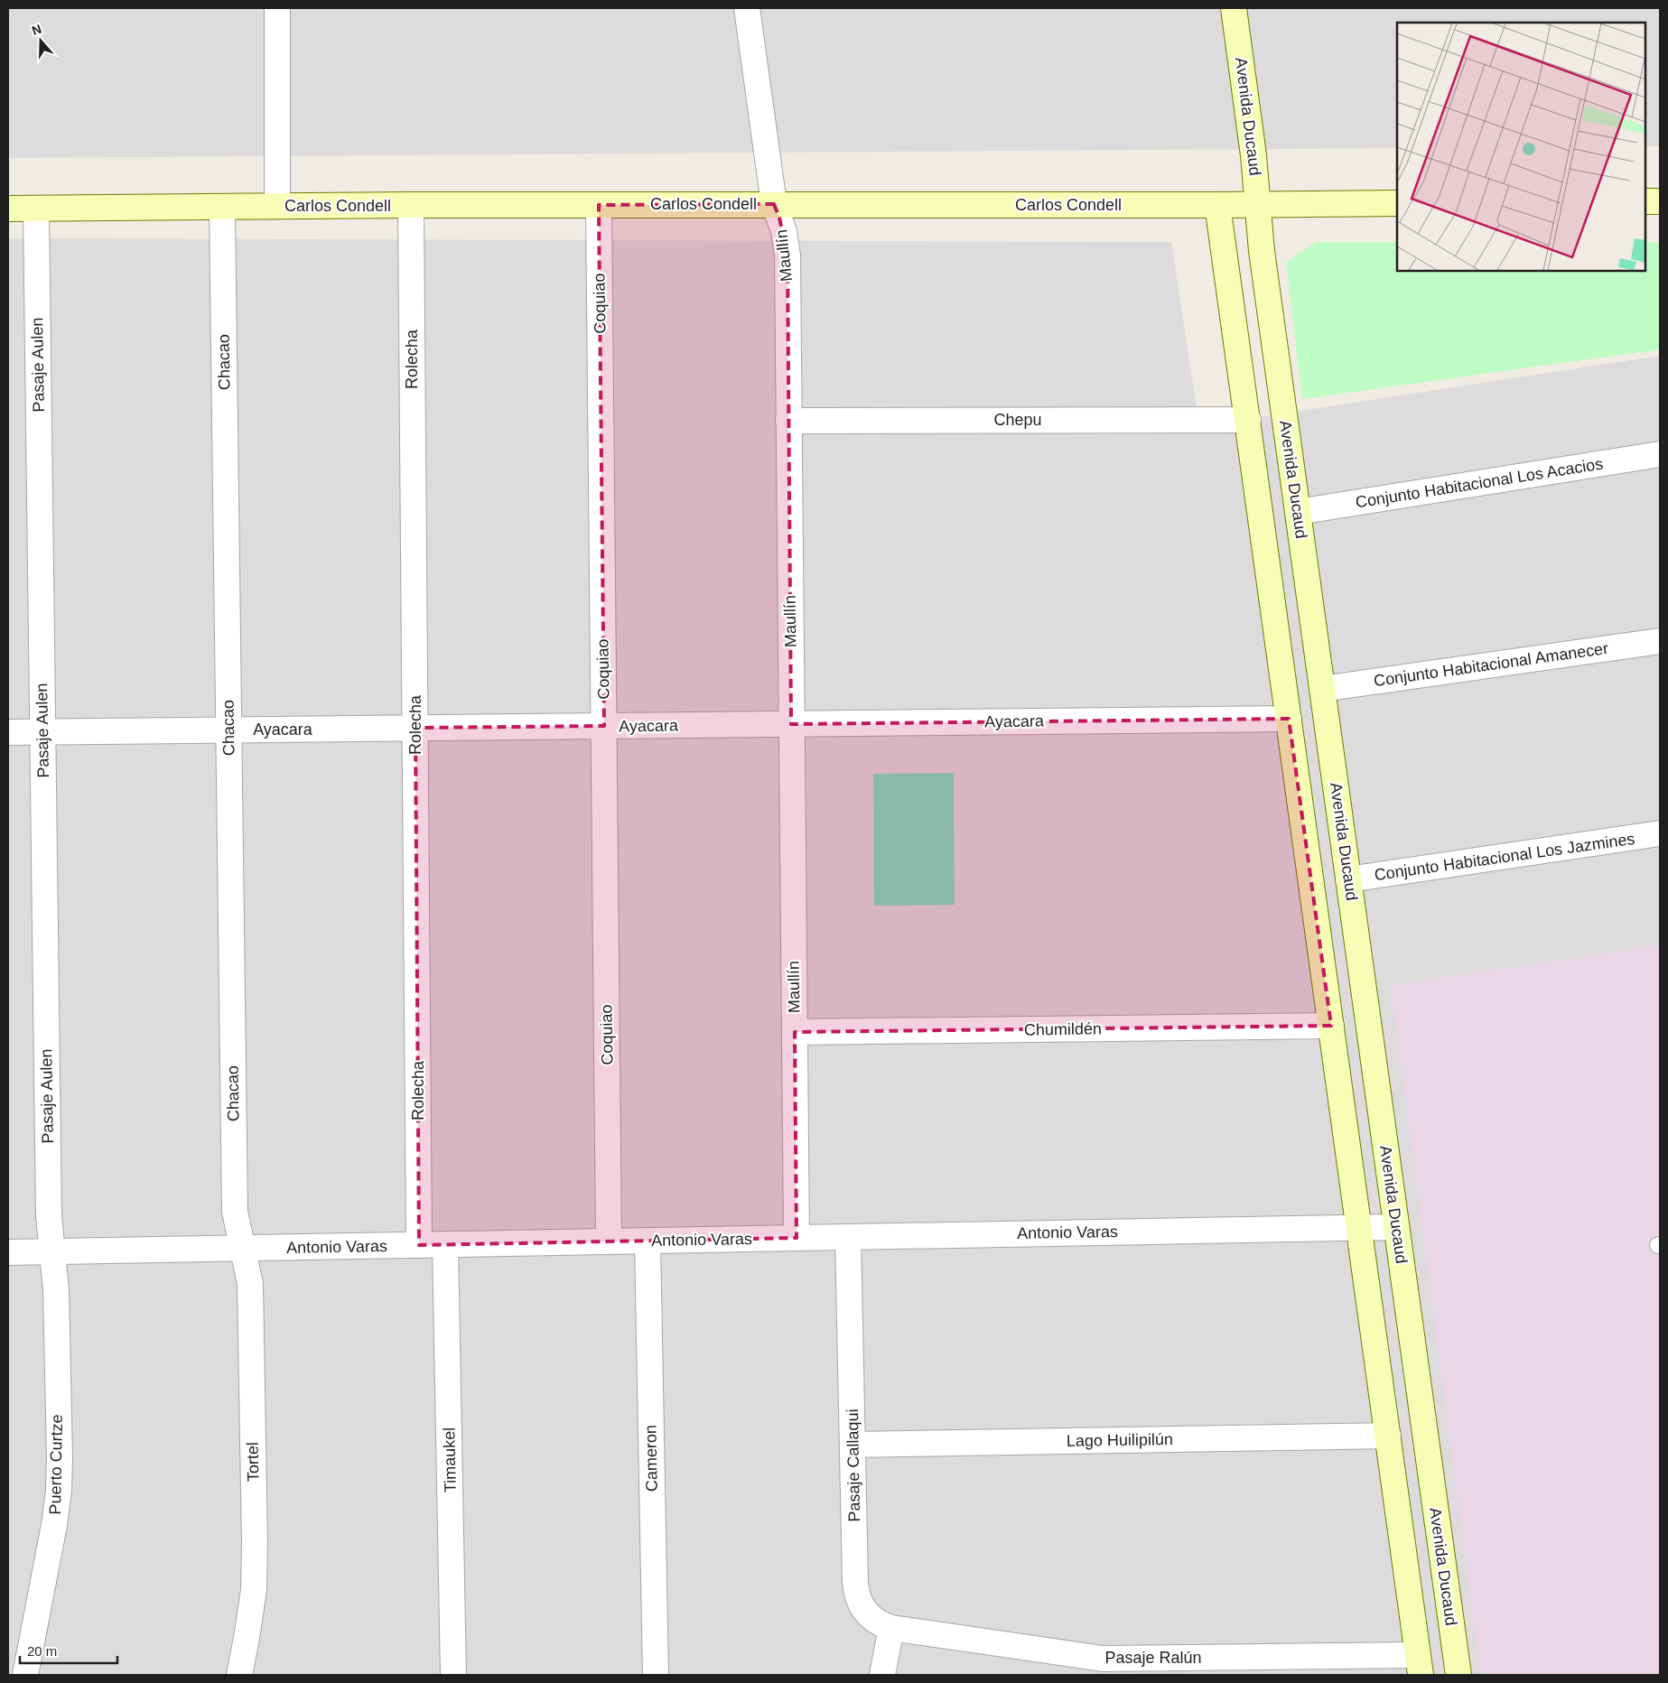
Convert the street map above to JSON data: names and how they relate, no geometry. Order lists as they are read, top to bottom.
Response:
{
  "streets": {
    "street": [
      "Avenida Ducaud",
      "Carlos Condell",
      "Maullín",
      "Coquiao",
      "Rolecha",
      "Chacao",
      "Pasaje Aulen",
      "Chepu",
      "Conjunto Habitacional Los Acacios",
      "Conjunto Habitacional Amanecer",
      "Ayacara",
      "Conjunto Habitacional Los Jazmines",
      "Chumildén",
      "Antonio Varas",
      "Lago Huilipilún",
      "Cameron",
      "Timaukel",
      "Tortel",
      "Puerto Curtze",
      "Pasaje Callaqui",
      "Pasaje Ralún"
    ]
  },
  "crossings": [
    ["Avenida Ducaud", "Carlos Condell"],
    ["Avenida Ducaud", "Conjunto Habitacional Los Acacios"],
    ["Avenida Ducaud", "Conjunto Habitacional Amanecer"],
    ["Avenida Ducaud", "Conjunto Habitacional Los Jazmines"],
    ["Avenida Ducaud", "Antonio Varas"],
    ["Carlos Condell", "Maullín"],
    ["Carlos Condell", "Coquiao"],
    ["Carlos Condell", "Rolecha"],
    ["Carlos Condell", "Chacao"],
    ["Carlos Condell", "Pasaje Aulen"],
    ["Maullín", "Chepu"],
    ["Maullín", "Ayacara"],
    ["Maullín", "Chumildén"],
    ["Maullín", "Antonio Varas"],
    ["Coquiao", "Ayacara"],
    ["Coquiao", "Antonio Varas"],
    ["Rolecha", "Ayacara"],
    ["Rolecha", "Antonio Varas"],
    ["Chacao", "Ayacara"],
    ["Chacao", "Antonio Varas"],
    ["Chacao", "Tortel"],
    ["Pasaje Aulen", "Ayacara"],
    ["Pasaje Aulen", "Antonio Varas"],
    ["Pasaje Aulen", "Puerto Curtze"],
    ["Antonio Varas", "Cameron"],
    ["Antonio Varas", "Timaukel"],
    ["Antonio Varas", "Tortel"],
    ["Antonio Varas", "Puerto Curtze"],
    ["Antonio Varas", "Pasaje Callaqui"],
    ["Lago Huilipilún", "Pasaje Callaqui"],
    ["Pasaje Callaqui", "Pasaje Ralún"]
  ],
  "scale_bar": "20 m",
  "north": "top"
}
